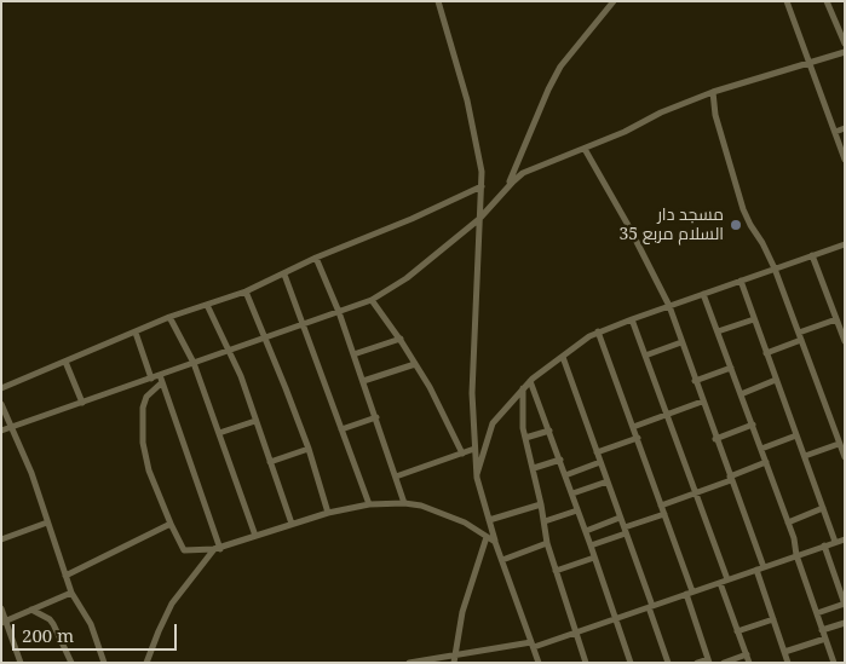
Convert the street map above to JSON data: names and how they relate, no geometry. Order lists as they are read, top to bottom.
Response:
{
  "places": ["مسجد دار السلام مربع 35"],
  "scale_bar": "200 m"
}
